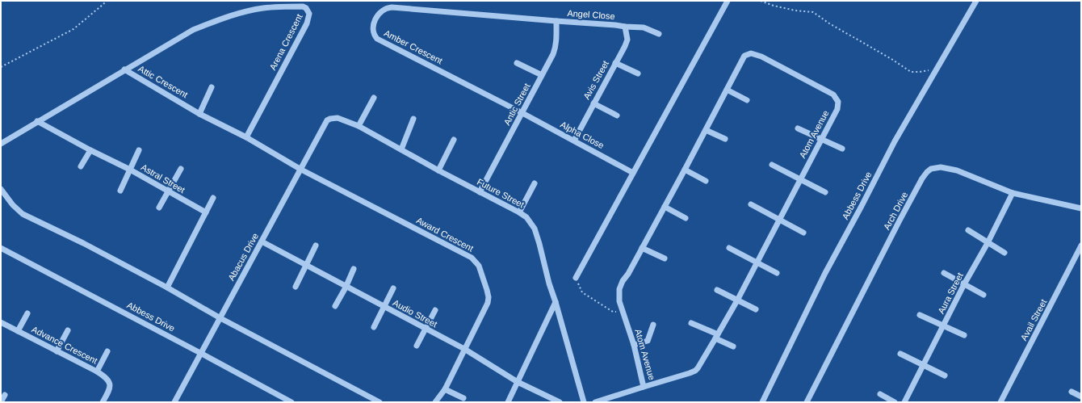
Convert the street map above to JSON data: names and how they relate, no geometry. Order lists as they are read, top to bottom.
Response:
{
  "streets": {
    "street": [
      "Angel Close",
      "Arena Crescent",
      "Amber Crescent",
      "Avis Street",
      "Attic Crescent",
      "Antic Street",
      "Atom Avenue",
      "Alpha Close",
      "Astral Street",
      "Future Street",
      "Abbess Drive",
      "Arch Drive",
      "Award Crescent",
      "Abacus Drive",
      "Aura Street",
      "Audio Street",
      "Avail Street",
      "Advance Crescent"
    ]
  },
  "crossings": [
    ["Angel Close", "Amber Crescent"],
    ["Angel Close", "Avis Street"],
    ["Angel Close", "Antic Street"],
    ["Arena Crescent", "Attic Crescent"],
    ["Amber Crescent", "Antic Street"],
    ["Amber Crescent", "Alpha Close"],
    ["Avis Street", "Alpha Close"],
    ["Attic Crescent", "Astral Street"],
    ["Attic Crescent", "Award Crescent"],
    ["Attic Crescent", "Abacus Drive"],
    ["Antic Street", "Alpha Close"],
    ["Antic Street", "Future Street"],
    ["Future Street", "Abacus Drive"],
    ["Abbess Drive", "Abacus Drive"],
    ["Arch Drive", "Aura Street"],
    ["Award Crescent", "Abacus Drive"],
    ["Award Crescent", "Audio Street"],
    ["Abacus Drive", "Audio Street"]
  ]
}
